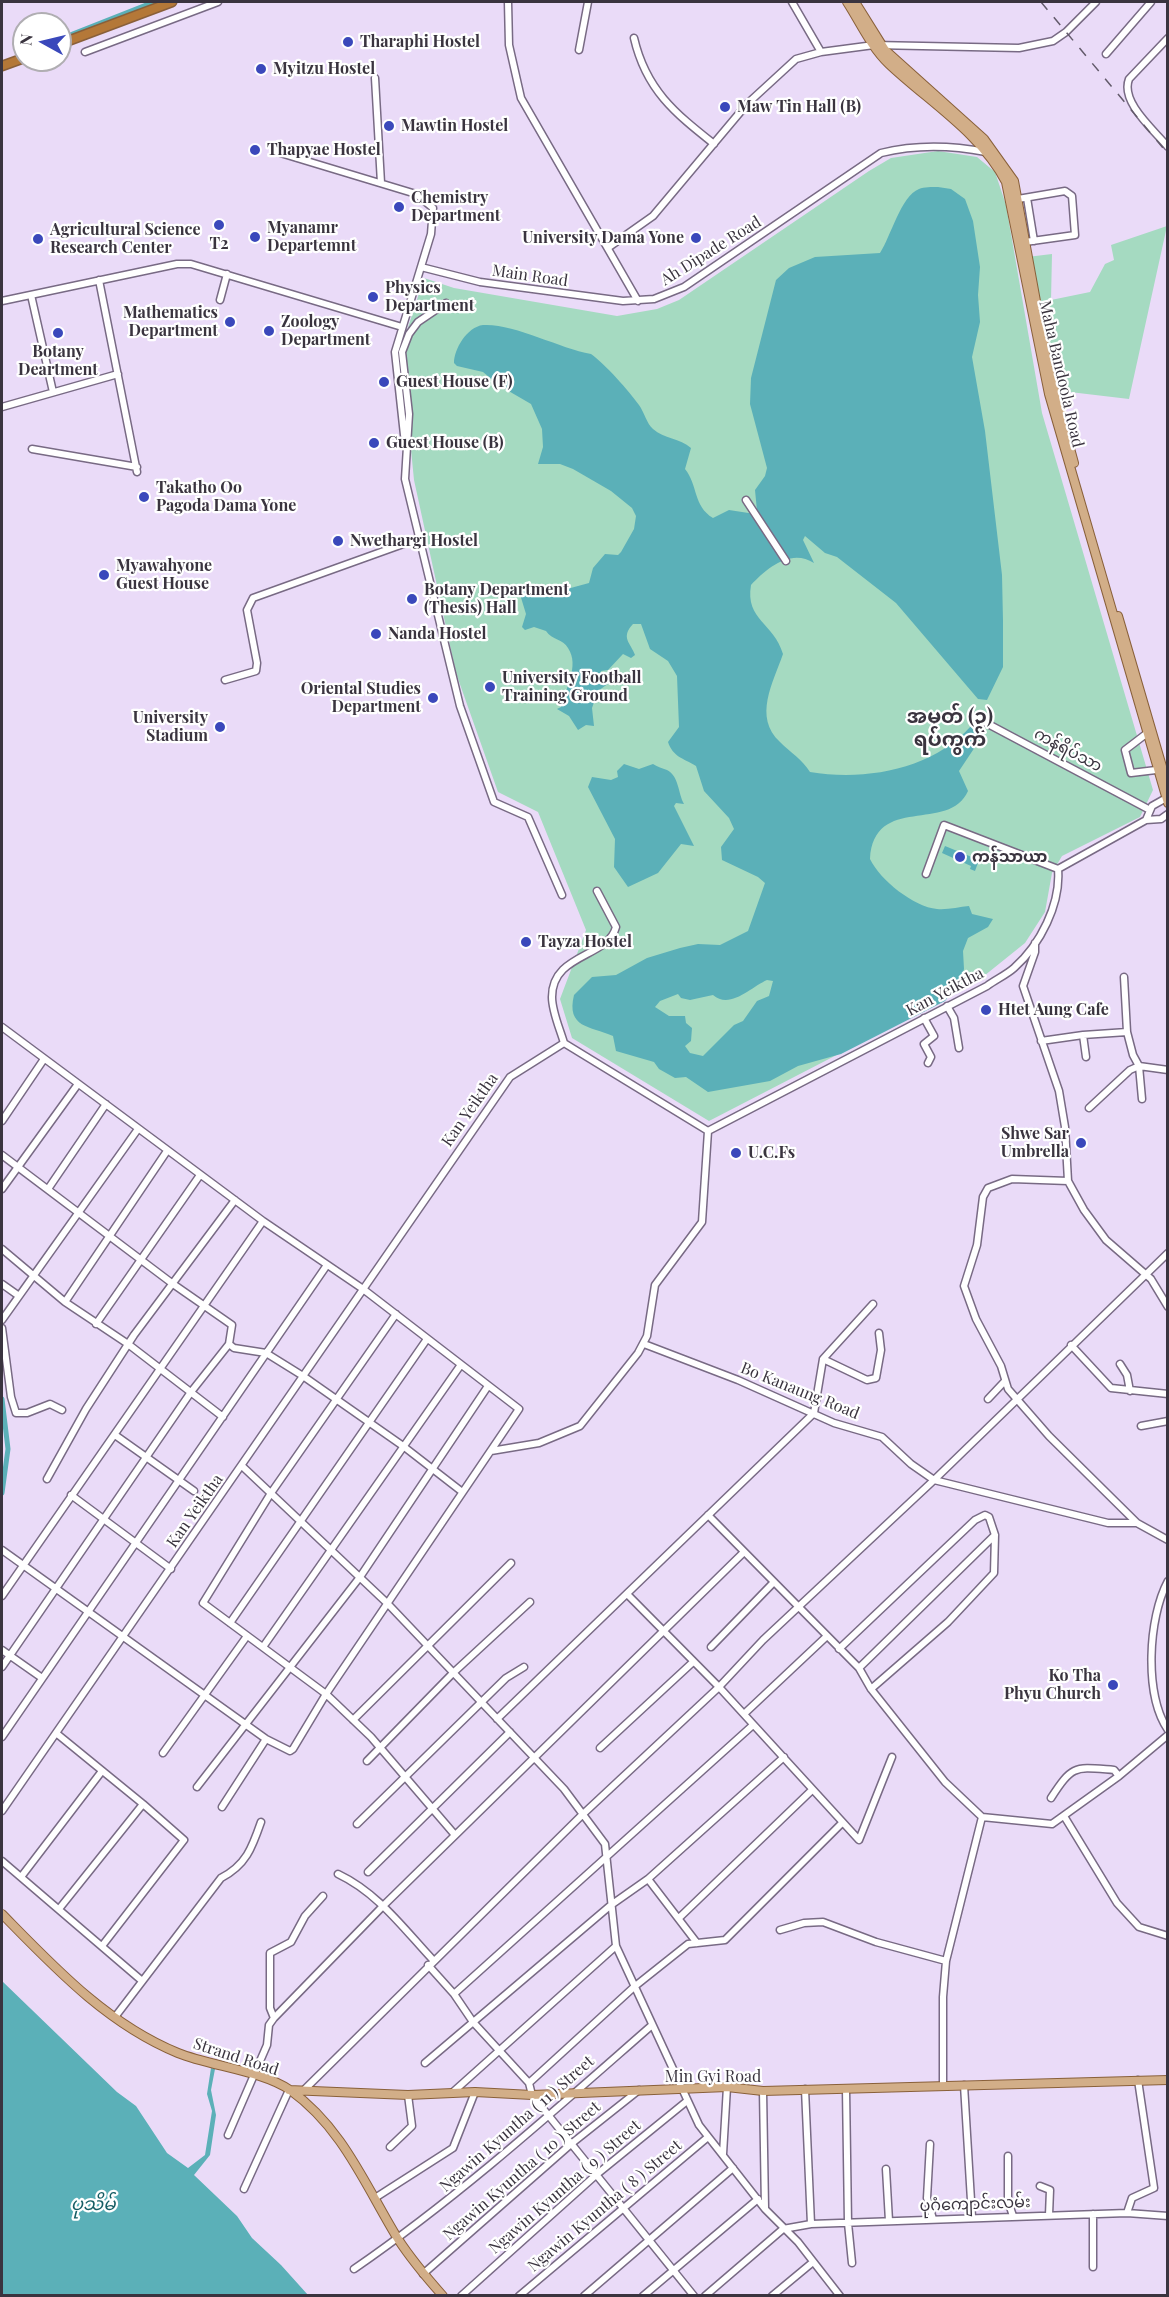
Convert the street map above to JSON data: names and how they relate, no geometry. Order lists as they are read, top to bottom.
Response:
{
  "streets": {
    "main road": ["Maha Bandoola Road", "Strand Road", "Min Gyi Road"],
    "street": [
      "Ah Dipade Road",
      "Main Road",
      "ကန်ရိပ်သာ",
      "Kan Yeiktha",
      "Bo Kanaung Road",
      "Ngawin Kyuntha ( 11 ) Street",
      "Ngawin Kyuntha ( 10 ) Street",
      "Ngawin Kyuntha ( 9 ) Street",
      "ပုဂံကျောင်းလမ်း",
      "Ngawin Kyuntha ( 8 ) Street"
    ]
  },
  "crossings": [
    ["Ah Dipade Road", "Main Road"],
    ["Ah Dipade Road", "Maha Bandoola Road"],
    ["Strand Road", "Min Gyi Road"],
    ["Strand Road", "Ngawin Kyuntha ( 11 ) Street"],
    ["Strand Road", "Ngawin Kyuntha ( 10 ) Street"],
    ["Min Gyi Road", "Ngawin Kyuntha ( 11 ) Street"],
    ["Min Gyi Road", "Ngawin Kyuntha ( 10 ) Street"]
  ],
  "districts": ["အမှတ် (၃) ရပ်ကွက်"],
  "water": ["ပုသိမ်"],
  "places": [
    "Tharaphi Hostel",
    "Myitzu Hostel",
    "Maw Tin Hall (B)",
    "Mawtin Hostel",
    "Thapyae Hostel",
    "Chemistry Department",
    "T2",
    "Myanamr Departemnt",
    "University Dama Yone",
    "Agricultural Science Research Center",
    "Physics Department",
    "Mathematics Department",
    "Zoology Department",
    "Botany Deartment",
    "Guest House (F)",
    "Guest House (B)",
    "Takatho Oo Pagoda Dama Yone",
    "Nwethargi Hostel",
    "Myawahyone Guest House",
    "Botany Department (Thesis) Hall",
    "Nanda Hostel",
    "University Football Training Ground",
    "Oriental Studies Department",
    "University Stadium",
    "ကန်သာယာ",
    "Tayza Hostel",
    "Htet Aung Cafe",
    "Shwe Sar Umbrella",
    "U.C.Fs",
    "Ko Tha Phyu Church"
  ],
  "north": "left"
}
